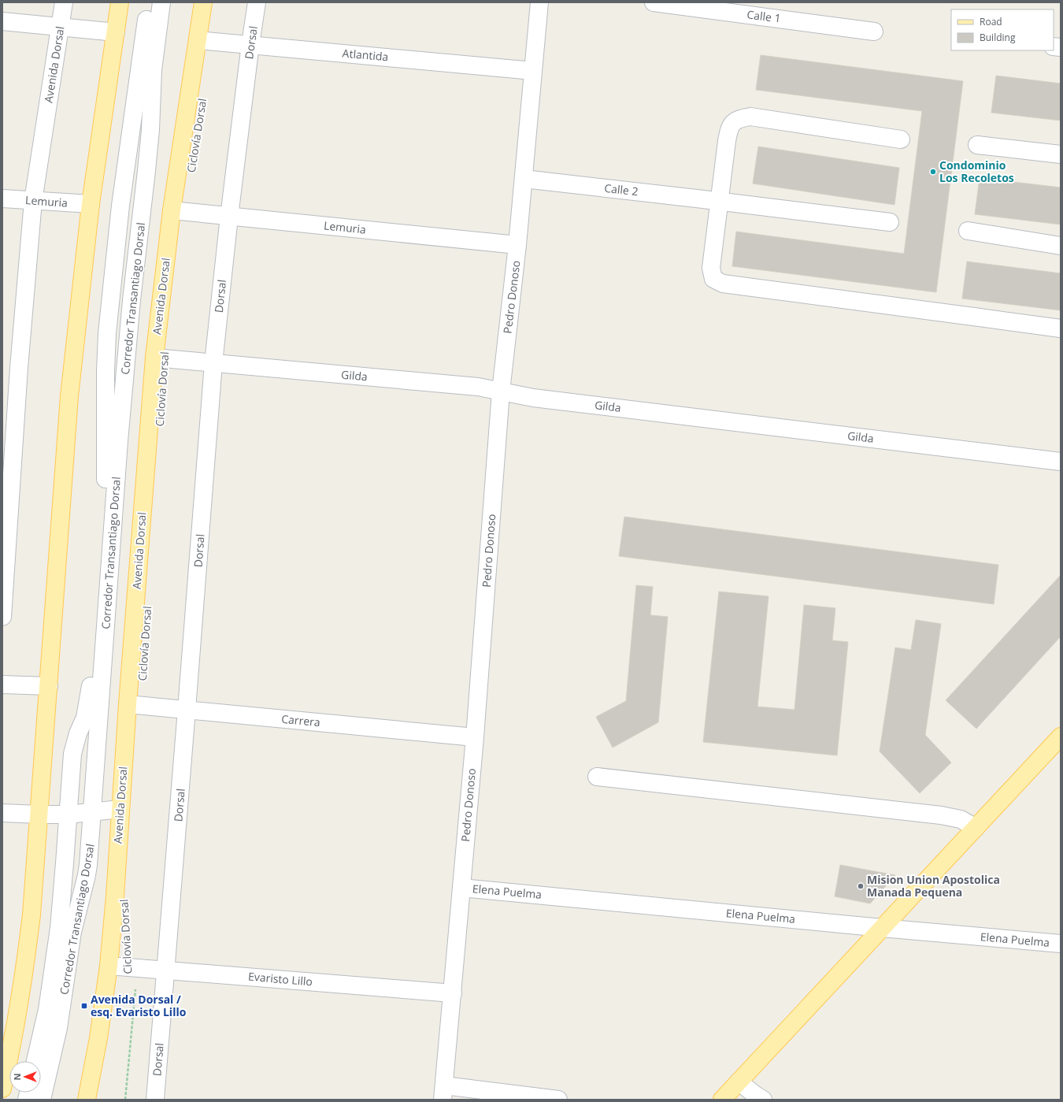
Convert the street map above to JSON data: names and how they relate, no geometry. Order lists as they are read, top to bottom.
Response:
{
  "streets": {
    "main road": ["Avenida Dorsal"],
    "street": [
      "Calle 1",
      "Dorsal",
      "Atlantida",
      "Calle 2",
      "Lemuria",
      "Pedro Donoso",
      "Corredor Transantiago Dorsal",
      "Gilda",
      "Carrera",
      "Elena Puelma",
      "Evaristo Lillo"
    ],
    "path": ["Ciclovía Dorsal"]
  },
  "crossings": [
    ["Dorsal", "Atlantida"],
    ["Dorsal", "Lemuria"],
    ["Dorsal", "Gilda"],
    ["Dorsal", "Carrera"],
    ["Dorsal", "Evaristo Lillo"],
    ["Atlantida", "Avenida Dorsal"],
    ["Atlantida", "Pedro Donoso"],
    ["Avenida Dorsal", "Lemuria"],
    ["Avenida Dorsal", "Gilda"],
    ["Avenida Dorsal", "Carrera"],
    ["Avenida Dorsal", "Evaristo Lillo"],
    ["Ciclovía Dorsal", "Evaristo Lillo"],
    ["Calle 2", "Pedro Donoso"],
    ["Lemuria", "Pedro Donoso"],
    ["Pedro Donoso", "Gilda"],
    ["Pedro Donoso", "Carrera"],
    ["Pedro Donoso", "Elena Puelma"],
    ["Pedro Donoso", "Evaristo Lillo"]
  ],
  "places": {
    "other": ["Condominio Los Recoletos", "Mision Union Apostolica Manada Pequena"],
    "transit": ["Avenida Dorsal / esq. Evaristo Lillo"]
  },
  "legend": ["Road", "Building"],
  "north": "left"
}
